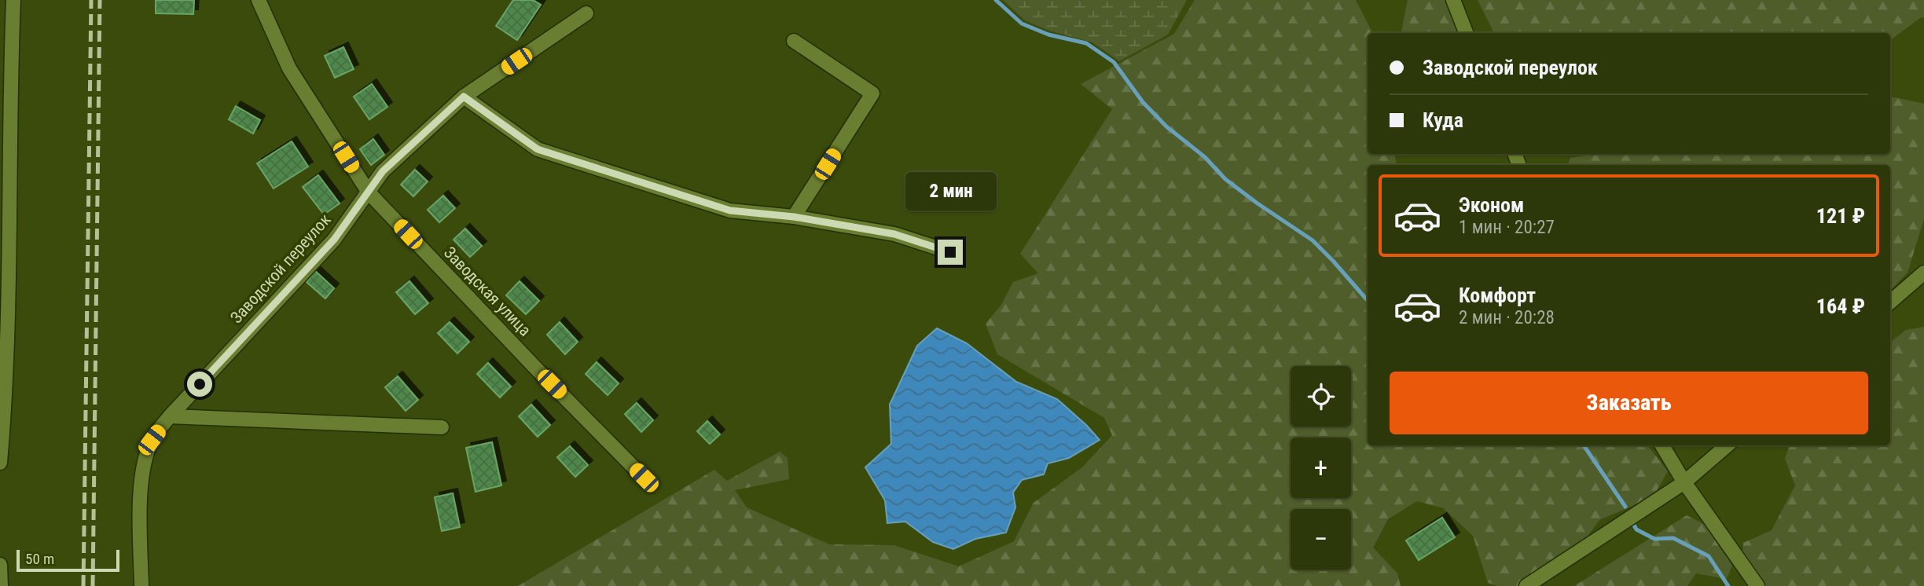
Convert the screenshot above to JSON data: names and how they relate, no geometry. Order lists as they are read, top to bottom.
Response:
{
  "streets": {
    "street": ["Заводской переулок", "Заводская улица"]
  },
  "crossings": [
    ["Заводской переулок", "Заводская улица"]
  ],
  "scale_bar": "50 m",
  "page": {
    "banner": ["Заводской переулок", "Куда"],
    "bubble": "2 мин",
    "list": [
      {
        "name": "Эконом",
        "note": "1 мин · 20:27",
        "value": "121 ₽"
      },
      {
        "name": "Комфорт",
        "note": "2 мин · 20:28",
        "value": "164 ₽"
      }
    ],
    "buttons": "Заказать",
    "map_buttons": ["+", "−"],
    "scale": "50 m"
  }
}
